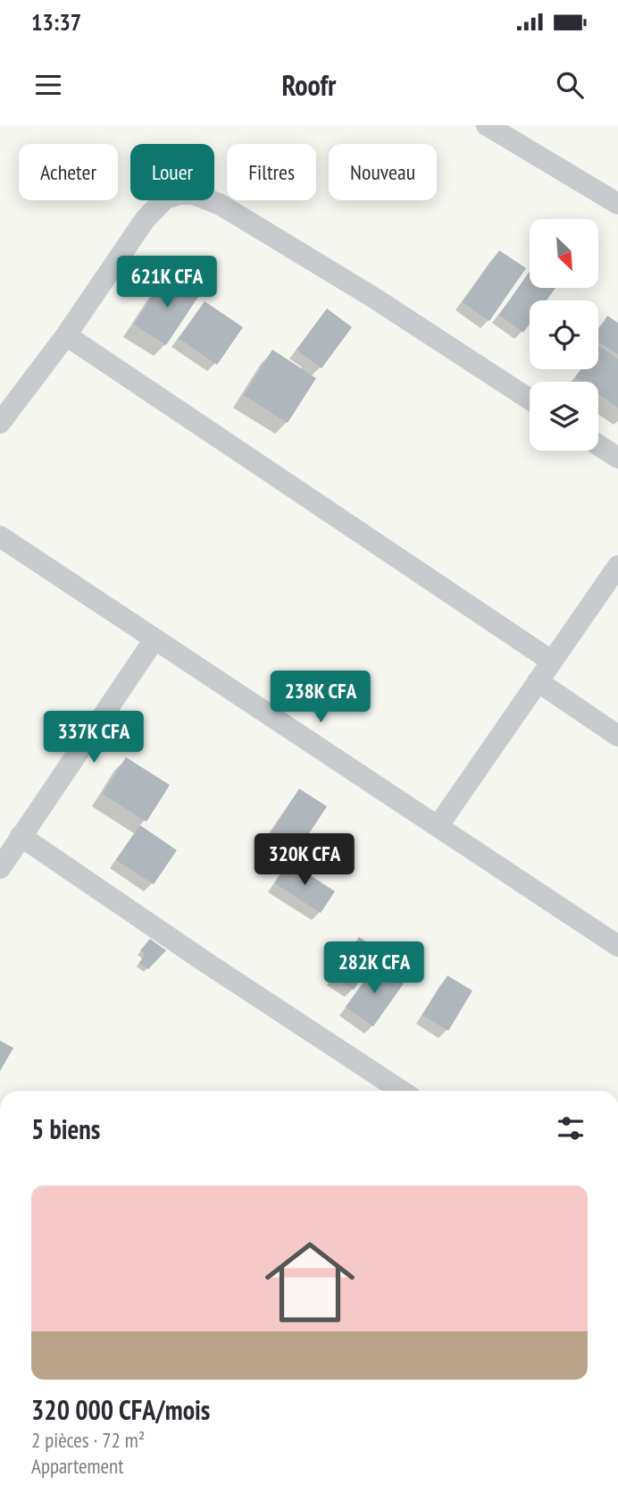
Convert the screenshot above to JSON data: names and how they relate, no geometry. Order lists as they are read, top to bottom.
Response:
{
  "north": "bottom right",
  "page": {
    "status": "13:37",
    "header": "Roofr",
    "chip": [
      "Acheter",
      "Louer",
      "Filtres",
      "Nouveau"
    ],
    "price": [
      "621K CFA",
      "238K CFA",
      "337K CFA",
      "320K CFA",
      "282K CFA"
    ],
    "heading": "5 biens",
    "list": [
      {
        "name": "320 000 CFA/mois",
        "note": "2 pièces · 72 m² · Appartement"
      }
    ]
  }
}
